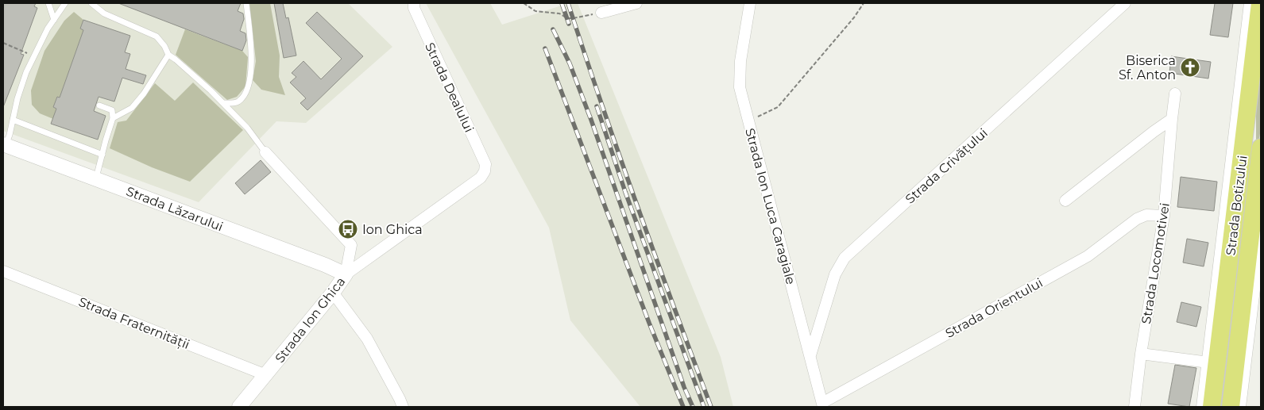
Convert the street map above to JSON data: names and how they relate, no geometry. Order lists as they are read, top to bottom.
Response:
{
  "streets": {
    "main road": ["Strada Botizului"],
    "street": [
      "Strada Dealului",
      "Strada Crivățului",
      "Strada Ion Luca Caragiale",
      "Strada Lăzarului",
      "Strada Locomotivei",
      "Strada Orientului",
      "Strada Ion Ghica",
      "Strada Fraternității"
    ]
  },
  "crossings": [
    ["Strada Dealului", "Strada Ion Ghica"],
    ["Strada Crivățului", "Strada Ion Luca Caragiale"],
    ["Strada Ion Luca Caragiale", "Strada Orientului"],
    ["Strada Lăzarului", "Strada Ion Ghica"],
    ["Strada Locomotivei", "Strada Orientului"],
    ["Strada Ion Ghica", "Strada Fraternității"]
  ],
  "places": {
    "church": ["Biserica Sf. Anton"],
    "bus stop": ["Ion Ghica"]
  }
}
